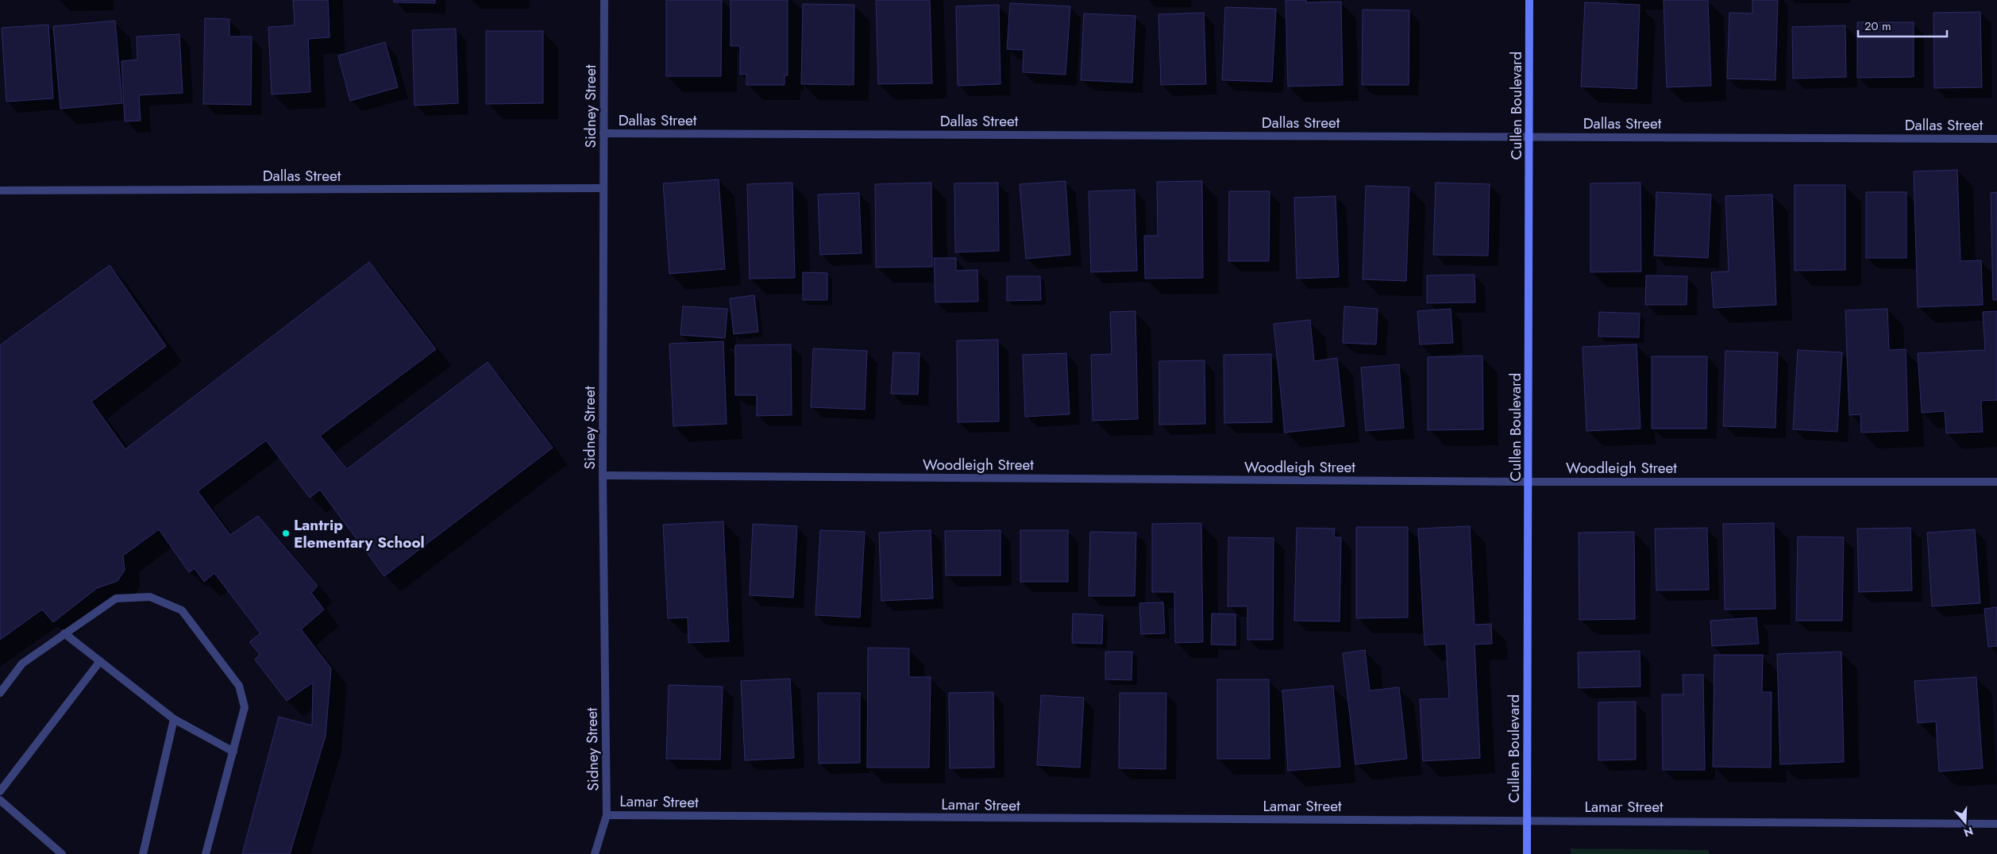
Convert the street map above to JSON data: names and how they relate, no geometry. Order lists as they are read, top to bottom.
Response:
{
  "streets": {
    "street": [
      "Cullen Boulevard",
      "Sidney Street",
      "Dallas Street",
      "Woodleigh Street",
      "Lamar Street"
    ]
  },
  "crossings": [
    ["Cullen Boulevard", "Dallas Street"],
    ["Cullen Boulevard", "Woodleigh Street"],
    ["Cullen Boulevard", "Lamar Street"],
    ["Sidney Street", "Dallas Street"],
    ["Sidney Street", "Woodleigh Street"],
    ["Sidney Street", "Lamar Street"]
  ],
  "places": ["Lantrip Elementary School"],
  "scale_bar": "20 m",
  "north": "bottom"
}
